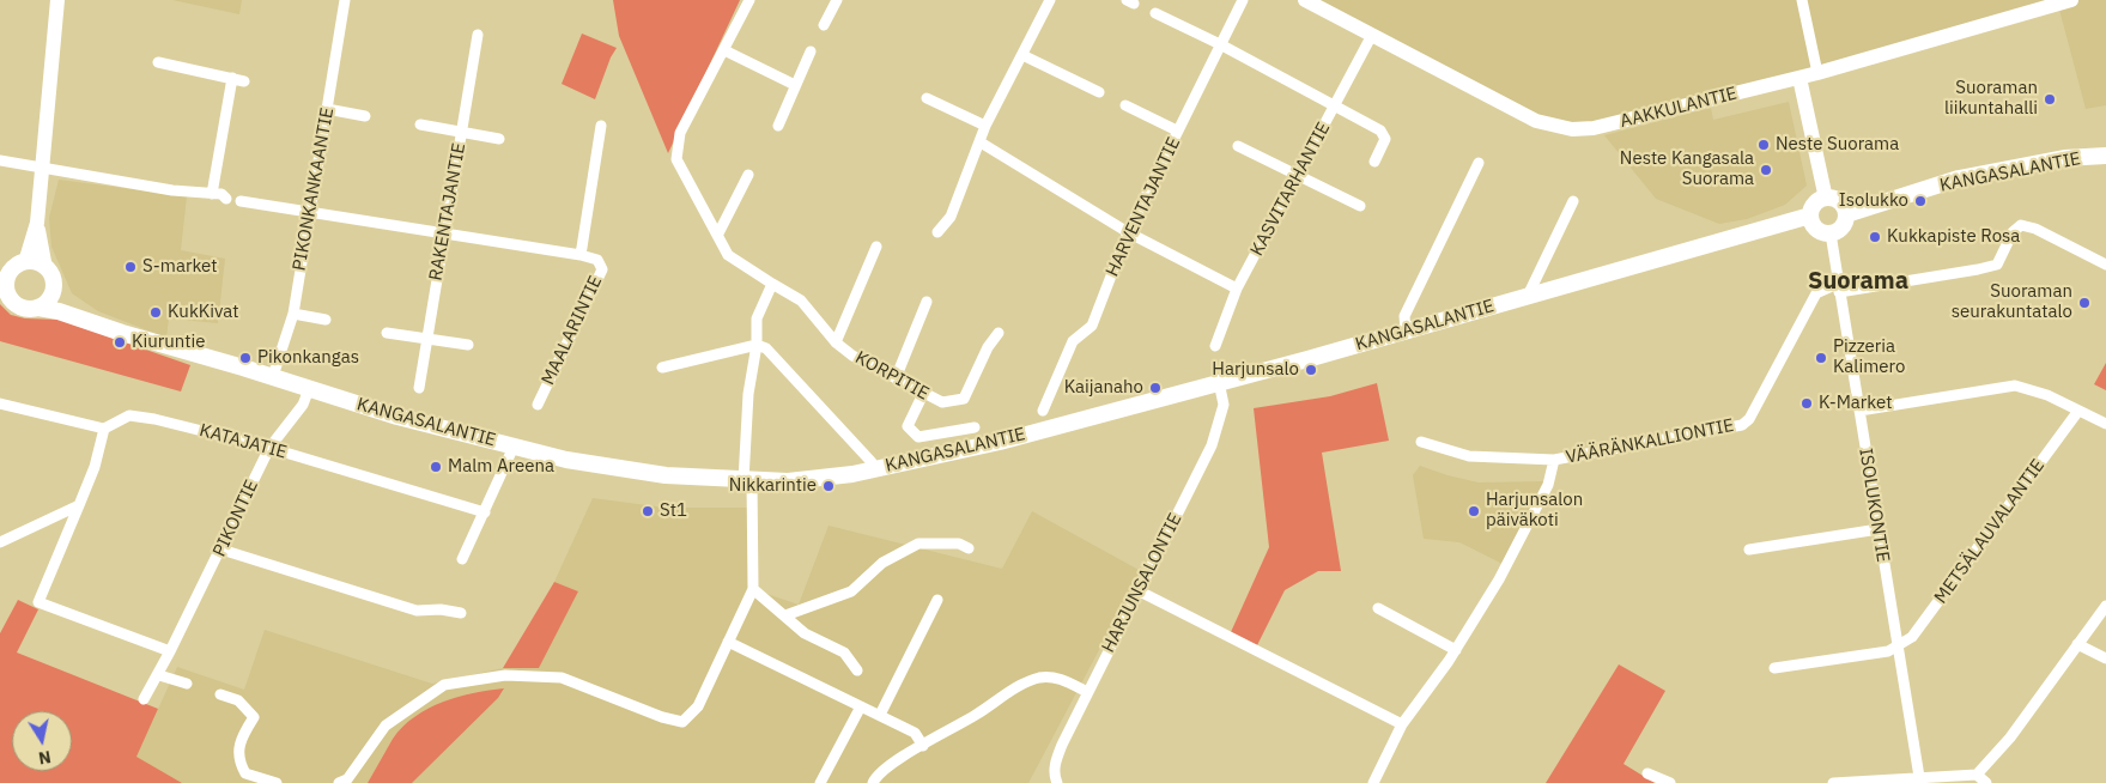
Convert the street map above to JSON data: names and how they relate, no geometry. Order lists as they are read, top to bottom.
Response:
{
  "streets": {
    "main road": ["KANGASALANTIE"],
    "street": [
      "AAKKULANTIE",
      "PIKONKANKAANTIE",
      "KASVITARHANTIE",
      "HARVENTAJANTIE",
      "RAKENTAJANTIE",
      "MAALARINTIE",
      "KORPITIE",
      "KATAJATIE",
      "VÄÄRÄNKALLIONTIE",
      "ISOLUKONTIE",
      "PIKONTIE",
      "METSÄLAUVALANTIE",
      "HARJUNSALONTIE"
    ]
  },
  "crossings": [
    ["AAKKULANTIE", "KASVITARHANTIE"],
    ["KANGASALANTIE", "PIKONKANKAANTIE"],
    ["KANGASALANTIE", "ISOLUKONTIE"],
    ["KANGASALANTIE", "PIKONTIE"],
    ["KANGASALANTIE", "HARJUNSALONTIE"],
    ["KATAJATIE", "PIKONTIE"],
    ["VÄÄRÄNKALLIONTIE", "ISOLUKONTIE"],
    ["ISOLUKONTIE", "METSÄLAUVALANTIE"]
  ],
  "districts": ["Suorama"],
  "places": [
    "Suoraman liikuntahalli",
    "Neste Suorama",
    "Neste Kangasala Suorama",
    "Isolukko",
    "Kukkapiste Rosa",
    "S-market",
    "Suoraman seurakuntatalo",
    "KukKivat",
    "Kiuruntie",
    "Pikonkangas",
    "Pizzeria Kalimero",
    "Harjunsalo",
    "Kaijanaho",
    "K-Market",
    "Malm Areena",
    "Nikkarintie",
    "St1",
    "Harjunsalon päiväkoti"
  ],
  "north": "bottom"
}
